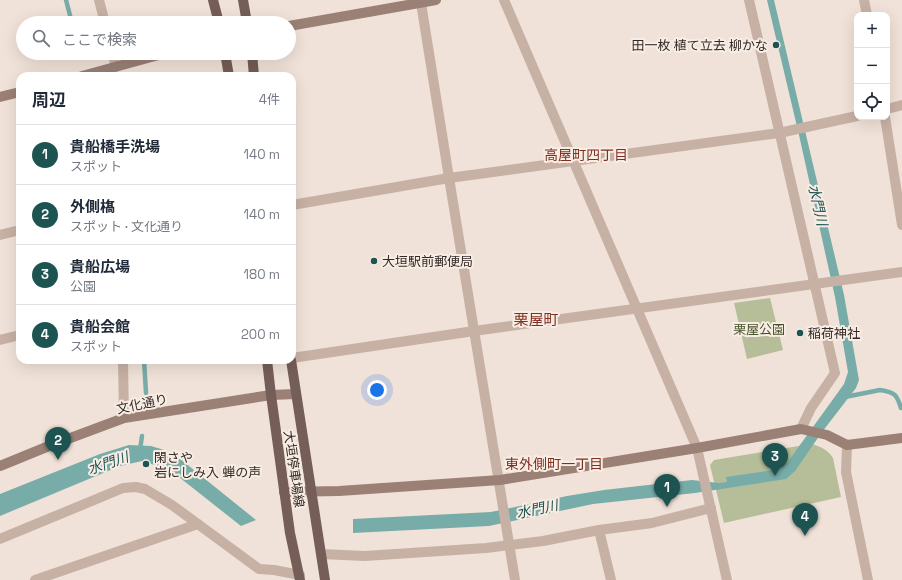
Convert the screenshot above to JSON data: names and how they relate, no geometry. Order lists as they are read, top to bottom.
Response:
{
  "streets": {
    "main road": ["大垣停車場線"],
    "street": ["文化通り"]
  },
  "crossings": [
    ["文化通り", "大垣停車場線"]
  ],
  "districts": ["高屋町四丁目", "栗屋町", "東外側町一丁目"],
  "water": ["水門川"],
  "parks": ["栗屋公園"],
  "places": [
    "田一枚 植て立去 柳かな",
    "大垣駅前郵便局",
    "稲荷神社",
    "閑さや 岩にしみ入 蝉の声"
  ],
  "page": {
    "map_buttons": ["+", "−"],
    "search": "ここで検索",
    "heading": ["周辺", "4件"],
    "list": [
      {
        "mark": "1",
        "name": "貴船橋手洗場",
        "note": "スポット",
        "value": "140 m"
      },
      {
        "mark": "2",
        "name": "外側𣘺",
        "note": "スポット · 文化通り",
        "value": "140 m"
      },
      {
        "mark": "3",
        "name": "貴船広場",
        "note": "公園",
        "value": "180 m"
      },
      {
        "mark": "4",
        "name": "貴船会館",
        "note": "スポット",
        "value": "200 m"
      }
    ],
    "pins": [
      "2",
      "3",
      "1",
      "4"
    ]
  }
}
